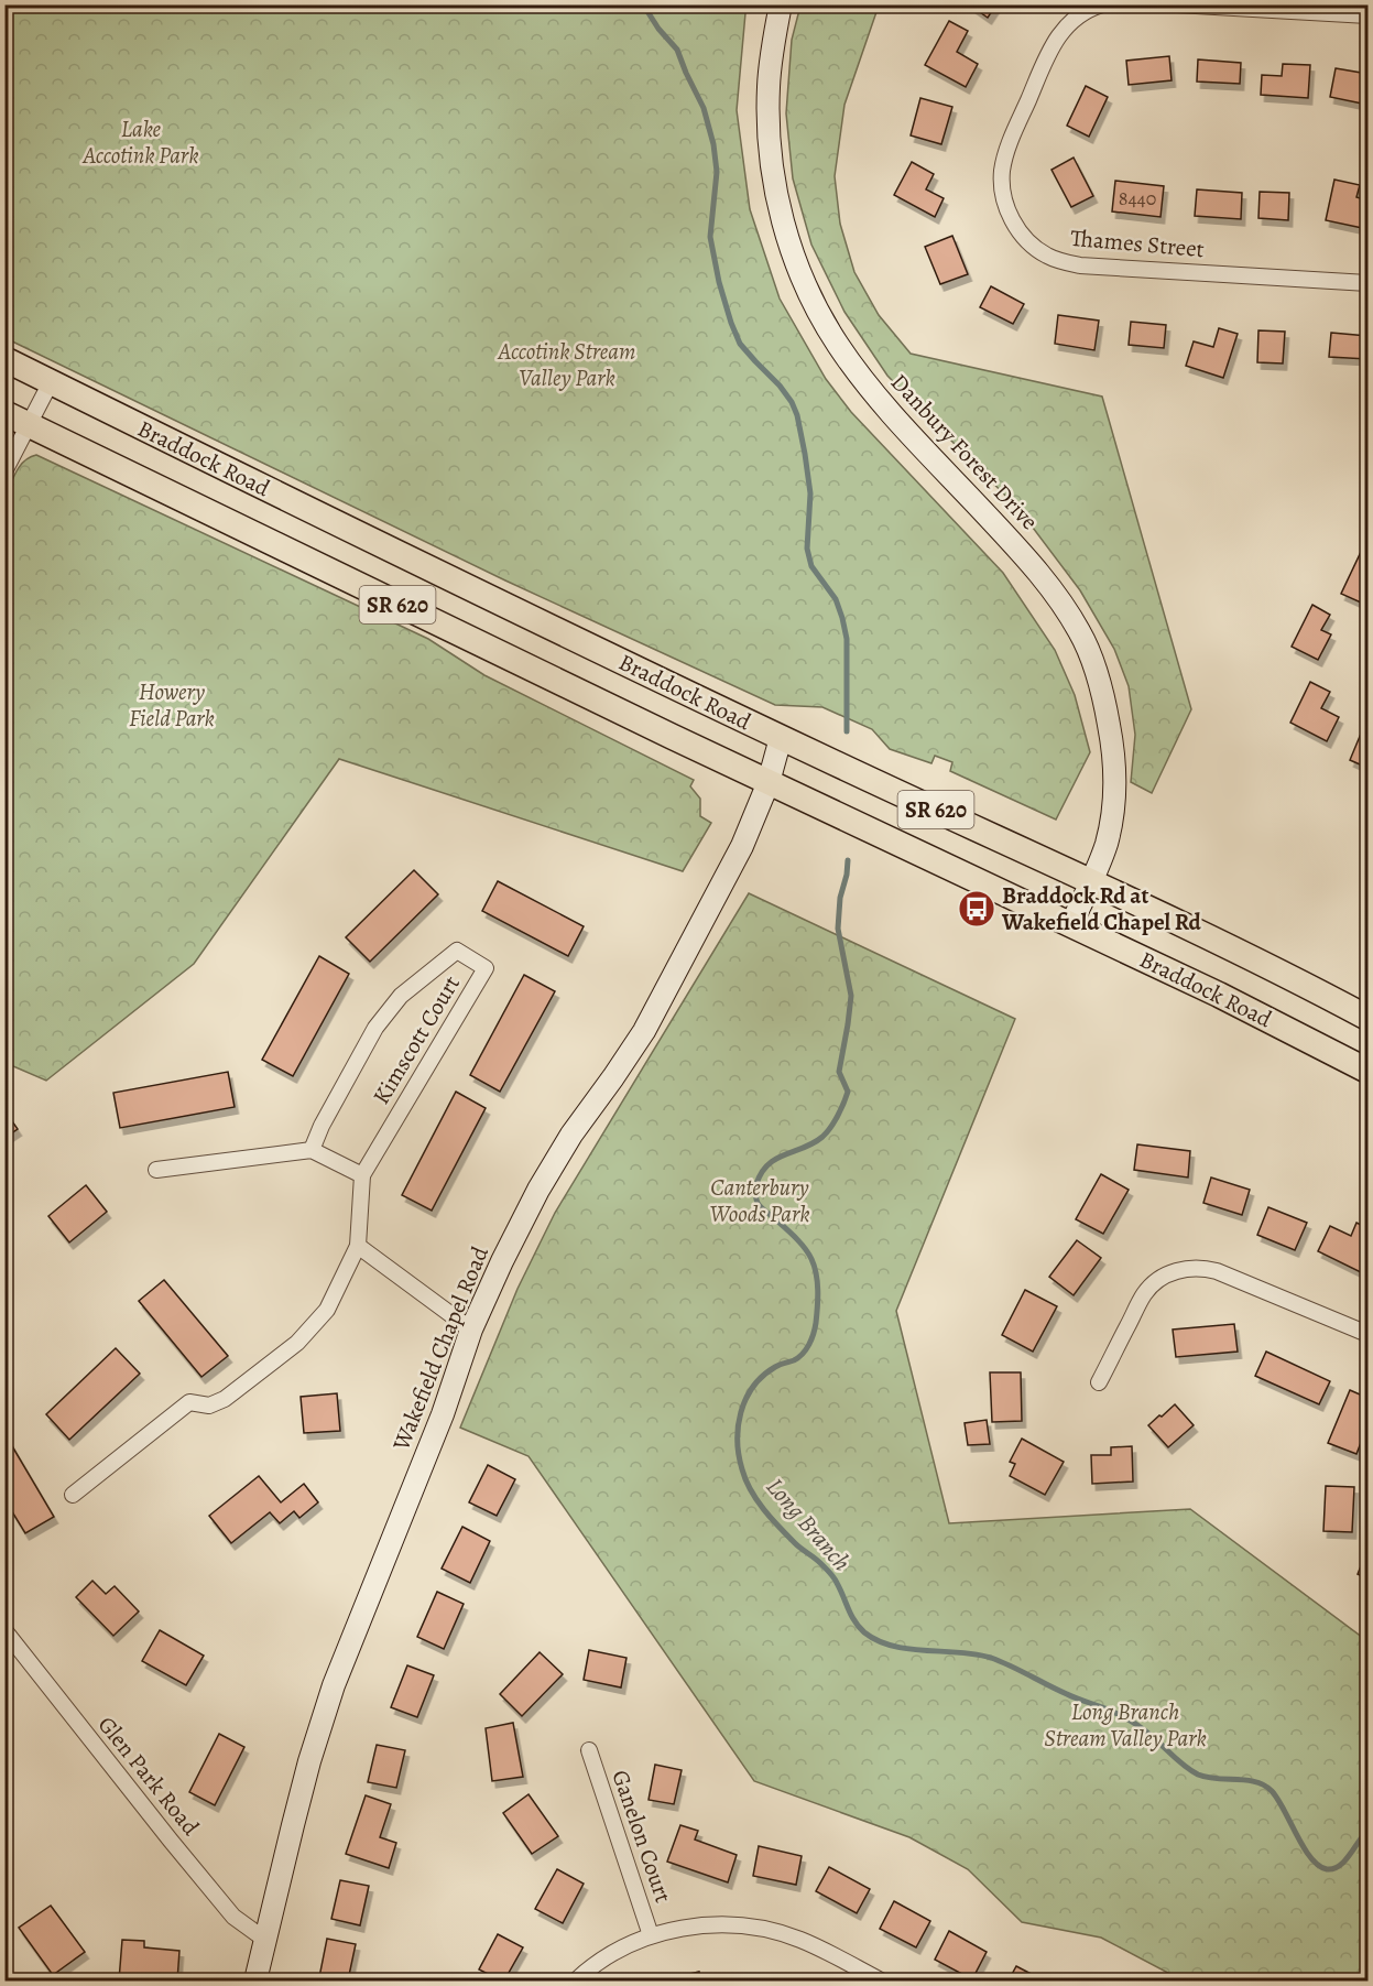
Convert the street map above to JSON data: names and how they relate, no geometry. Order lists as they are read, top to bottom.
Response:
{
  "streets": {
    "main road": [
      "Danbury Forest Drive",
      "Braddock Road",
      "SR 620",
      "Wakefield Chapel Road"
    ],
    "street": [
      "Thames Street",
      "Kimscott Court",
      "Glen Park Road",
      "Ganelon Court"
    ]
  },
  "crossings": [
    ["Danbury Forest Drive", "Braddock Road"],
    ["Braddock Road", "Wakefield Chapel Road"],
    ["Wakefield Chapel Road", "Glen Park Road"]
  ],
  "water": ["Long Branch"],
  "parks": [
    "Lake Accotink Park",
    "Accotink Stream Valley Park",
    "Howery Field Park",
    "Canterbury Woods Park",
    "Long Branch Stream Valley Park"
  ],
  "places": {
    "bus stop": ["Braddock Rd at Wakefield Chapel Rd"]
  },
  "house_numbers": ["8440"]
}
